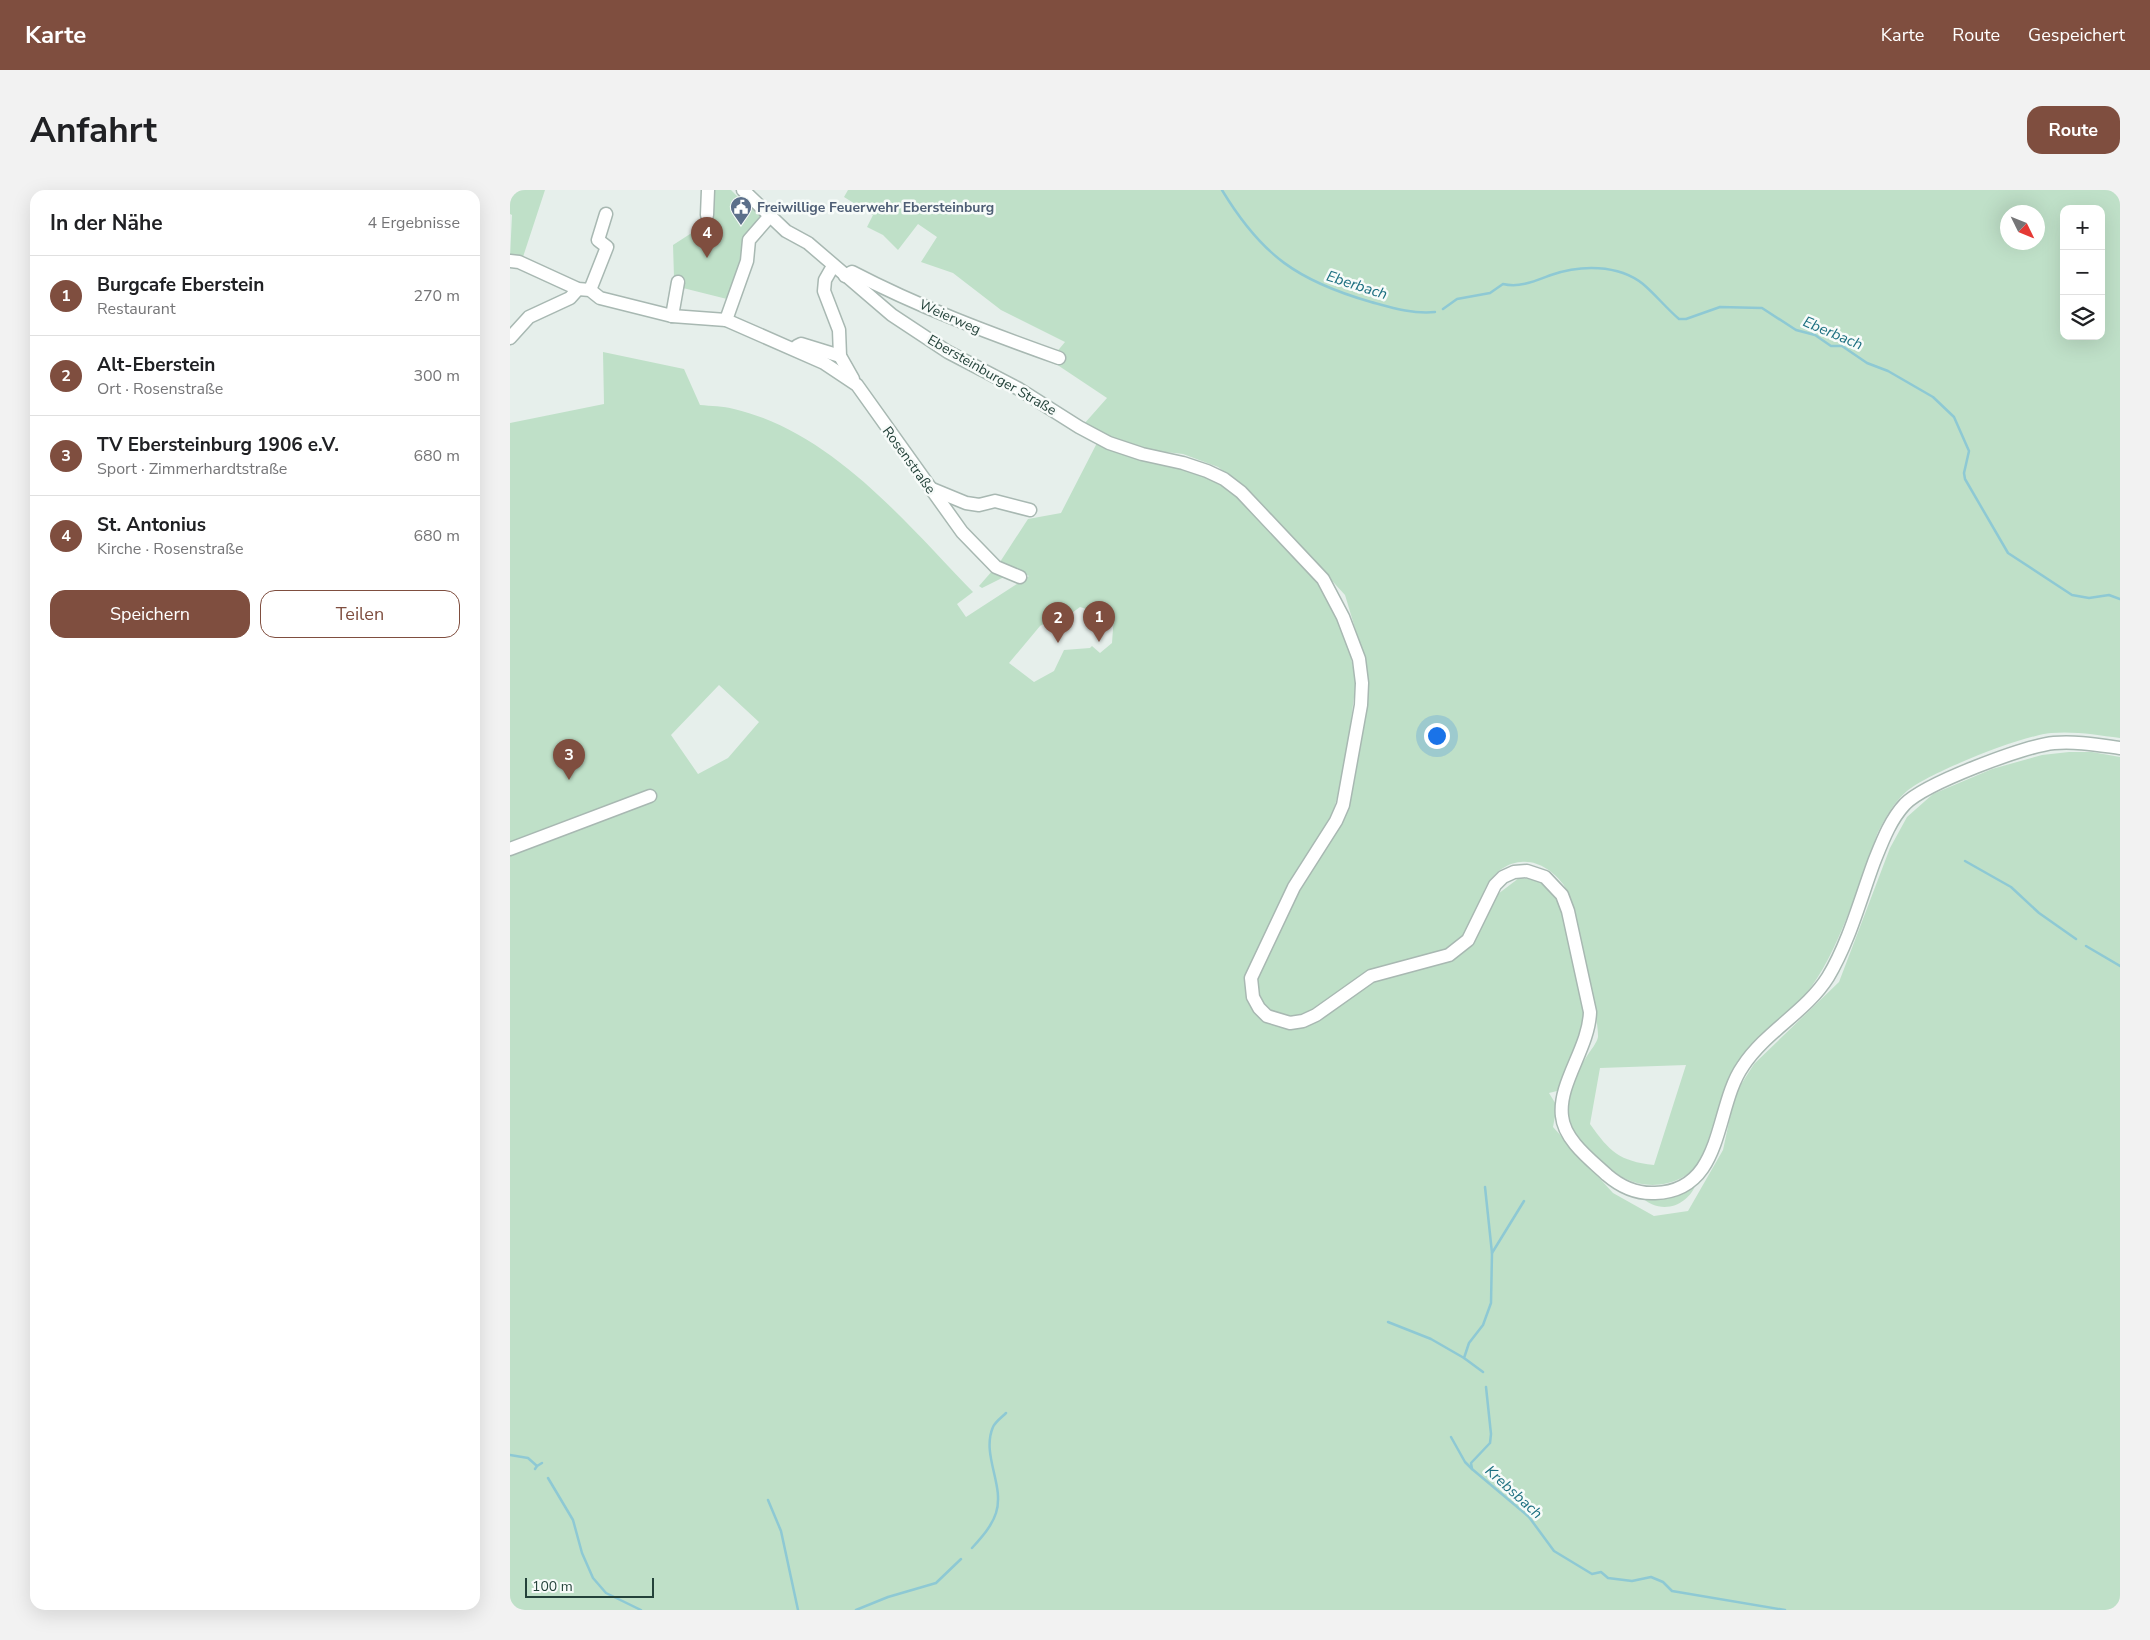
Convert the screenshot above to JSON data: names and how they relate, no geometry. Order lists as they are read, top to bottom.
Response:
{
  "streets": {
    "street": ["Weierweg", "Ebersteinburger Straße", "Rosenstraße"]
  },
  "crossings": [
    ["Weierweg", "Ebersteinburger Straße"]
  ],
  "water": ["Eberbach", "Krebsbach"],
  "places": {
    "public building": ["Freiwillige Feuerwehr Ebersteinburg"]
  },
  "scale_bar": "100 m",
  "north": "bottom right",
  "page": {
    "header": "Karte",
    "nav": ["Karte", "Route", "Gespeichert"],
    "buttons": [
      "Route",
      ["Speichern", "Teilen"]
    ],
    "title": "Anfahrt",
    "heading": ["In der Nähe", "4 Ergebnisse"],
    "map_buttons": ["+", "−"],
    "pins": [
      "4",
      "1",
      "2",
      "3"
    ],
    "list": [
      {
        "mark": "1",
        "name": "Burgcafe Eberstein",
        "note": "Restaurant",
        "value": "270 m"
      },
      {
        "mark": "2",
        "name": "Alt-Eberstein",
        "note": "Ort · Rosenstraße",
        "value": "300 m"
      },
      {
        "mark": "3",
        "name": "TV Ebersteinburg 1906 e.V.",
        "note": "Sport · Zimmerhardtstraße",
        "value": "680 m"
      },
      {
        "mark": "4",
        "name": "St. Antonius",
        "note": "Kirche · Rosenstraße",
        "value": "680 m"
      }
    ],
    "scale": "100 m"
  }
}
